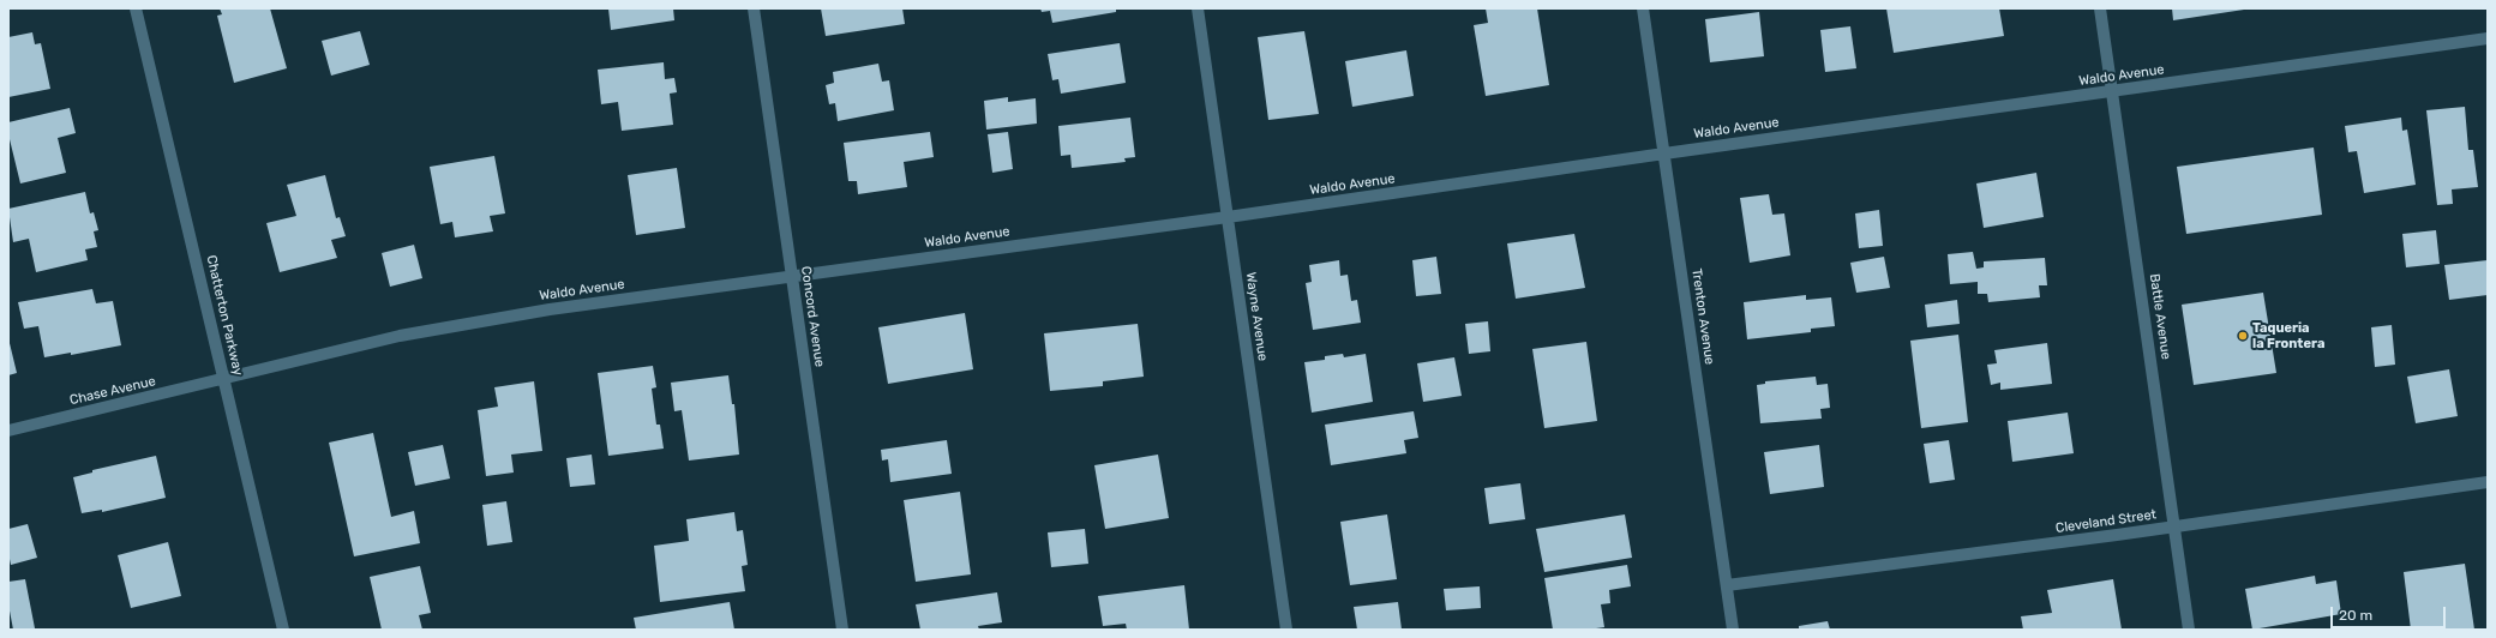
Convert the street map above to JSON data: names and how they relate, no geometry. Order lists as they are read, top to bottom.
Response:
{
  "streets": {
    "street": [
      "Waldo Avenue",
      "Chatterton Parkway",
      "Concord Avenue",
      "Wayne Avenue",
      "Trenton Avenue",
      "Battle Avenue",
      "Chase Avenue",
      "Cleveland Street"
    ]
  },
  "crossings": [
    ["Waldo Avenue", "Chatterton Parkway"],
    ["Waldo Avenue", "Concord Avenue"],
    ["Waldo Avenue", "Wayne Avenue"],
    ["Waldo Avenue", "Trenton Avenue"],
    ["Waldo Avenue", "Battle Avenue"],
    ["Waldo Avenue", "Chase Avenue"],
    ["Chatterton Parkway", "Chase Avenue"],
    ["Trenton Avenue", "Cleveland Street"],
    ["Battle Avenue", "Cleveland Street"]
  ],
  "places": ["Taqueria la Frontera"],
  "scale_bar": "20 m"
}
